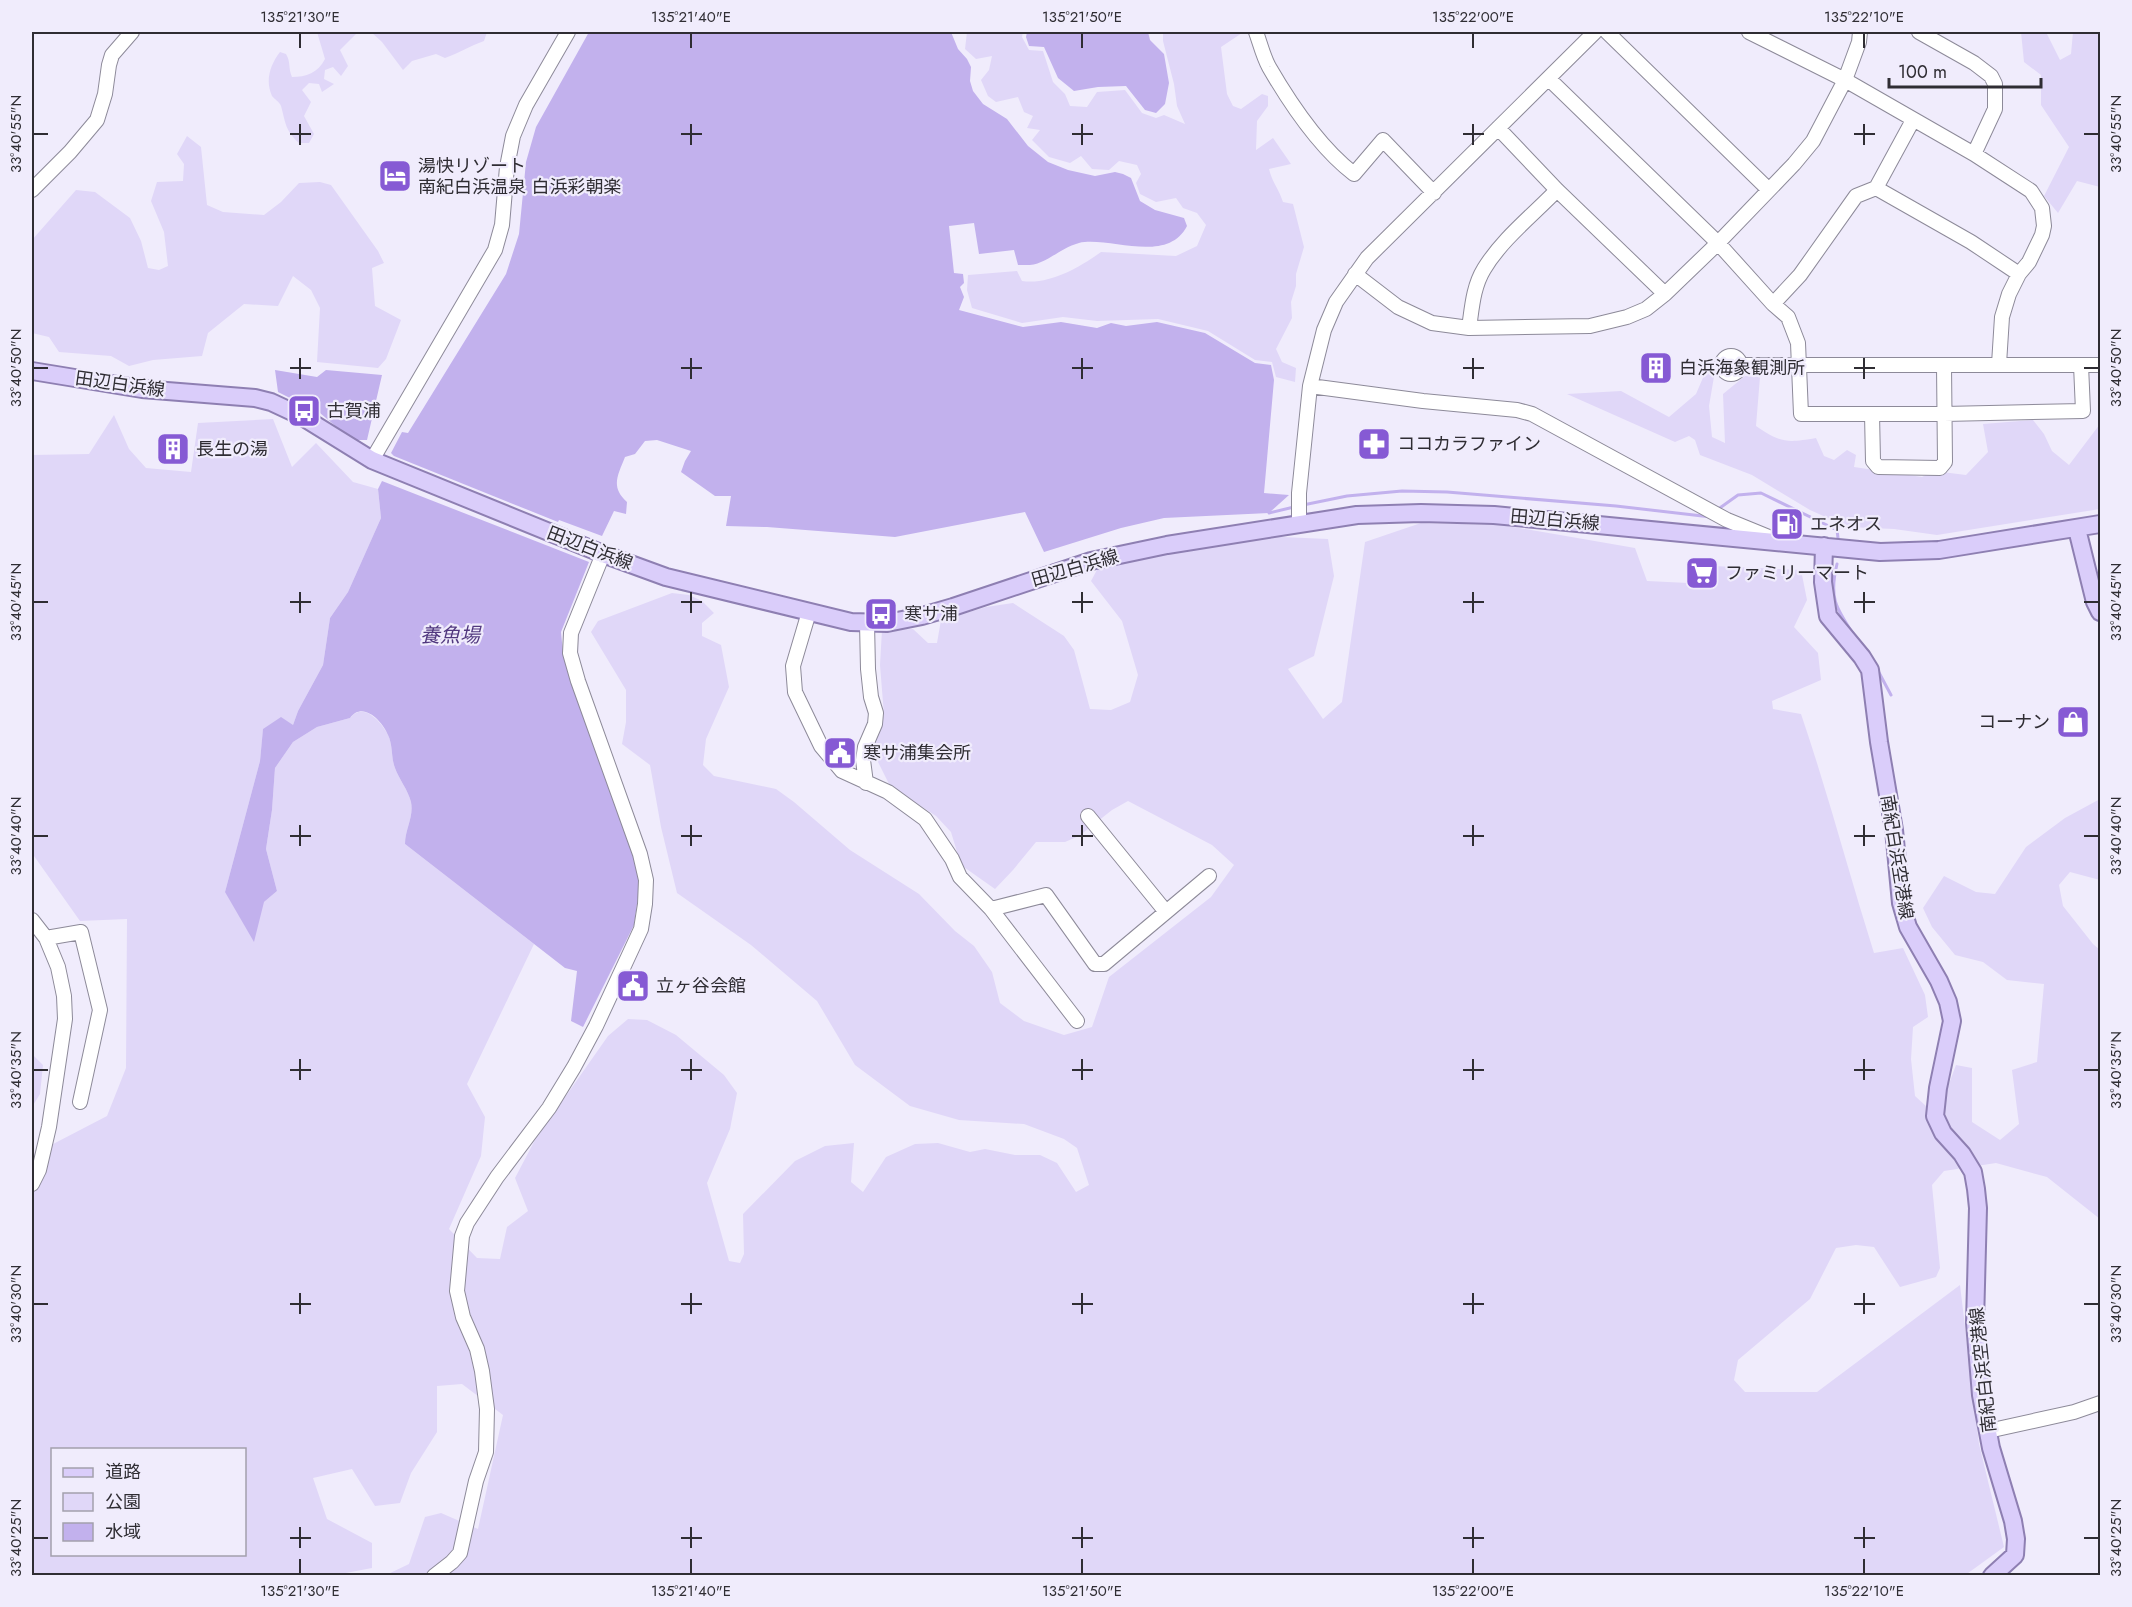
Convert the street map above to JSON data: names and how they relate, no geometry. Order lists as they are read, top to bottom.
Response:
{
  "streets": {
    "main road": ["田辺白浜線", "南紀白浜空港線"]
  },
  "crossings": [
    ["田辺白浜線", "南紀白浜空港線"]
  ],
  "water": ["養魚場"],
  "places": {
    "hotel": ["湯快リゾート 南紀白浜温泉 白浜彩朝楽"],
    "building": ["白浜海象観測所", "長生の湯"],
    "bus stop": ["古賀浦", "寒サ浦"],
    "pharmacy": ["ココカラファイン"],
    "fuel station": ["エネオス"],
    "supermarket": ["ファミリーマート"],
    "shop": ["コーナン"],
    "public building": ["寒サ浦集会所", "立ヶ谷会館"]
  },
  "legend": ["道路", "公園", "水域"],
  "scale_bar": "100 m",
  "coordinates": [
    "135°21'30\"E",
    "135°21'40\"E",
    "135°21'50\"E",
    "135°22'00\"E",
    "135°22'10\"E",
    "33°40'55\"N",
    "33°40'50\"N",
    "33°40'45\"N",
    "33°40'40\"N",
    "33°40'35\"N",
    "33°40'30\"N",
    "33°40'25\"N"
  ]
}
